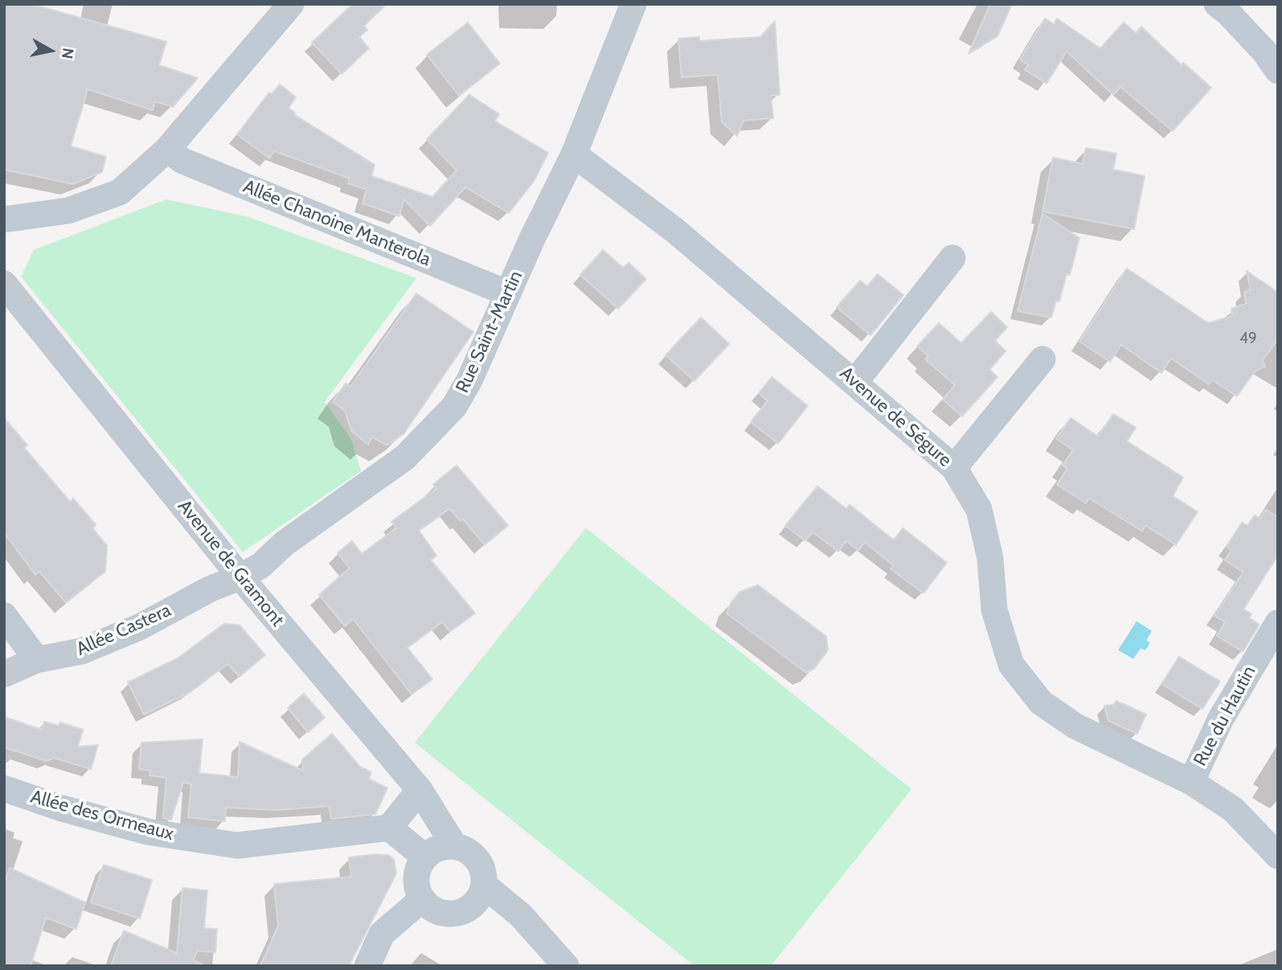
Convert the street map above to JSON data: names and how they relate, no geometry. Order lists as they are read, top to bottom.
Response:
{
  "streets": {
    "street": [
      "Allée Chanoine Manterola",
      "Rue Saint-Martin",
      "Avenue de Ségure",
      "Avenue de Gramont",
      "Allée Castera",
      "Rue du Hautin",
      "Allée des Ormeaux"
    ]
  },
  "crossings": [
    ["Allée Chanoine Manterola", "Rue Saint-Martin"],
    ["Rue Saint-Martin", "Avenue de Ségure"],
    ["Rue Saint-Martin", "Avenue de Gramont"],
    ["Rue Saint-Martin", "Allée Castera"],
    ["Avenue de Ségure", "Rue du Hautin"],
    ["Avenue de Gramont", "Allée Castera"]
  ],
  "house_numbers": ["49"],
  "north": "right"
}
